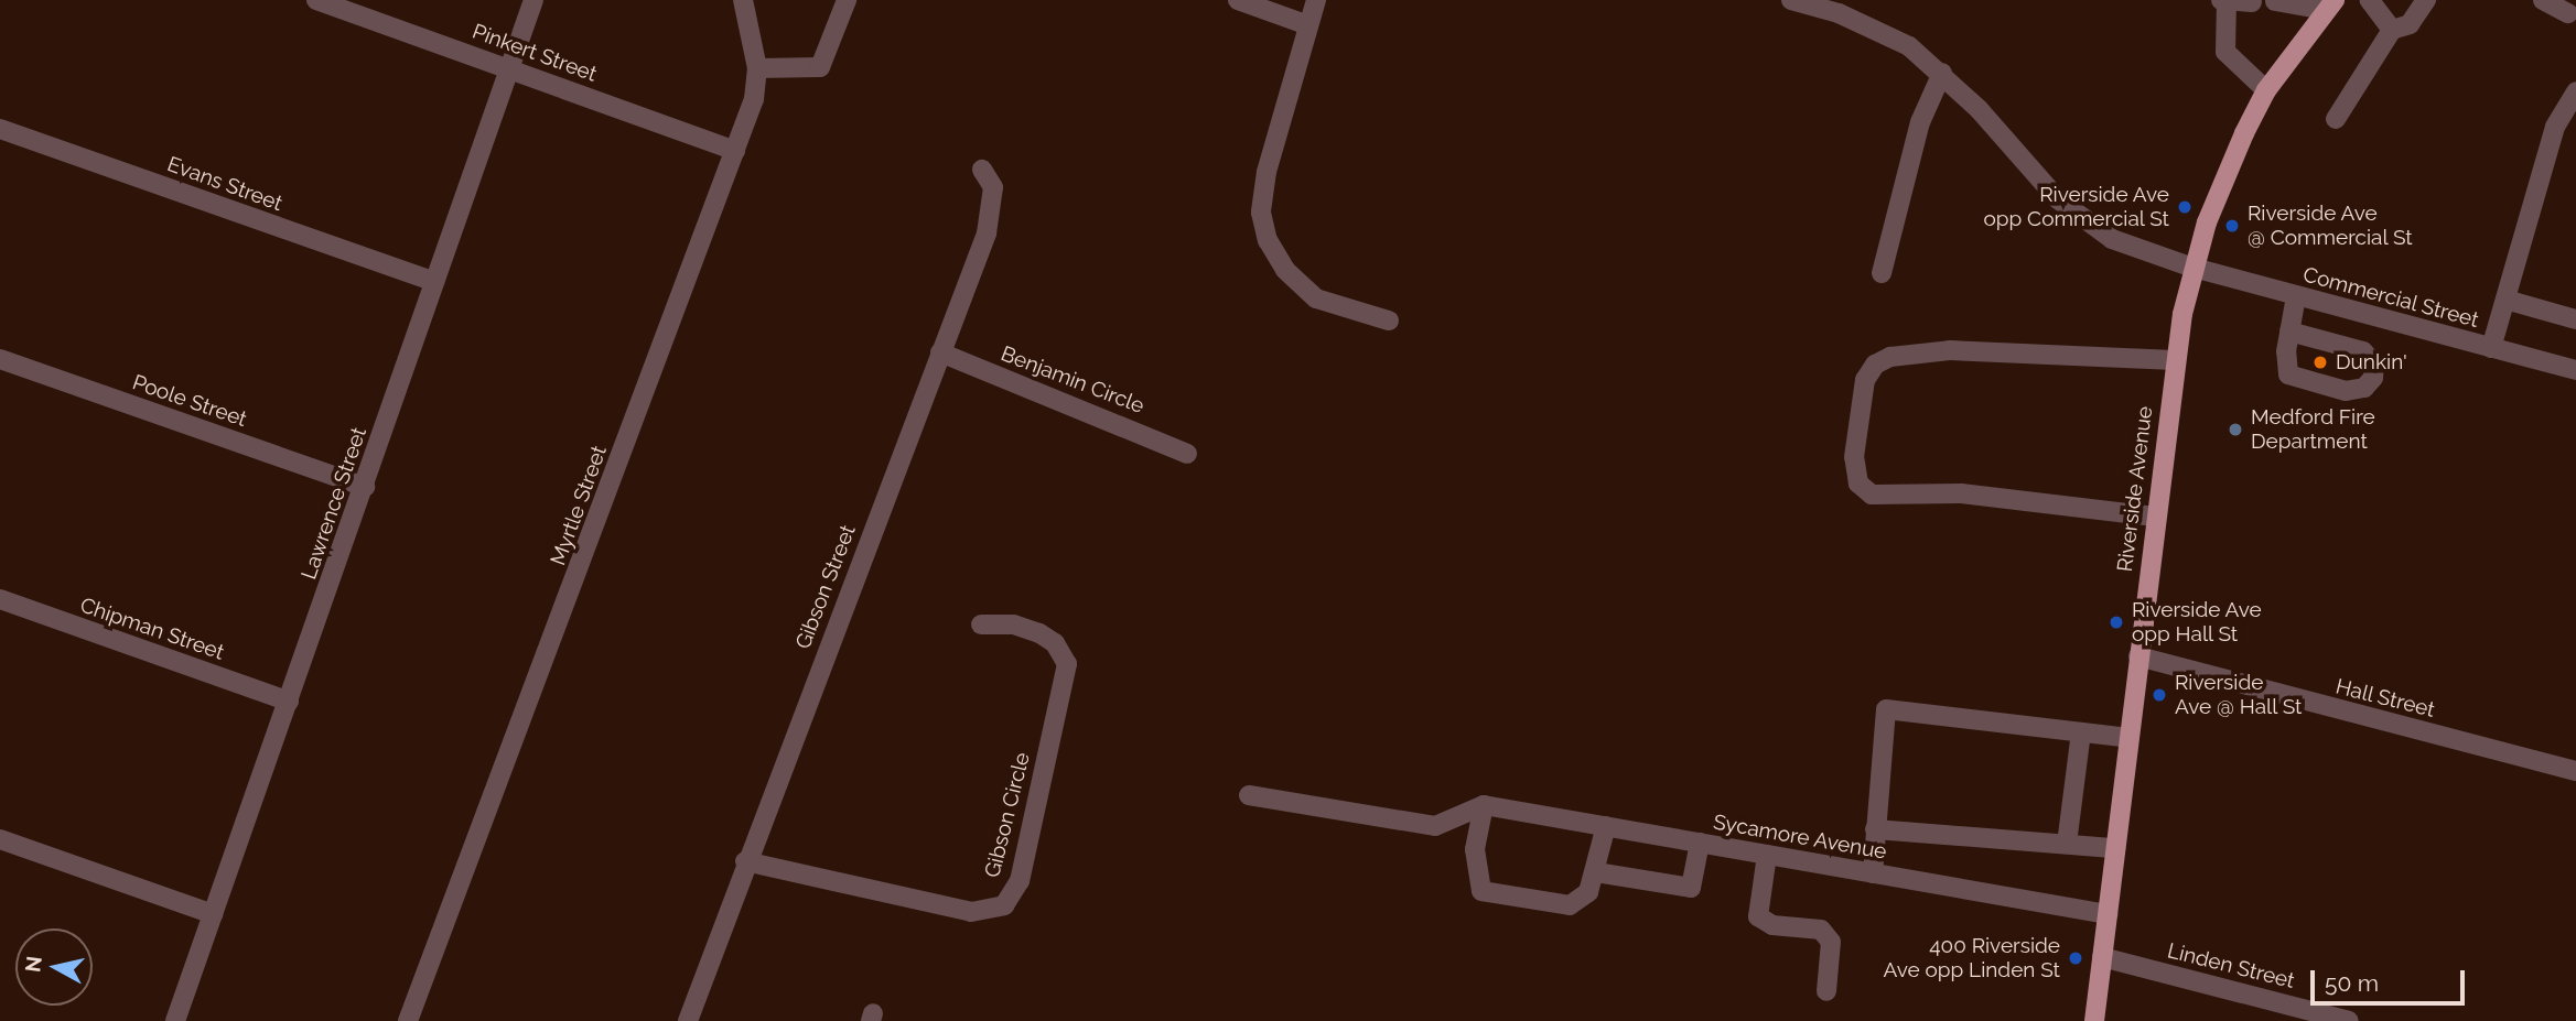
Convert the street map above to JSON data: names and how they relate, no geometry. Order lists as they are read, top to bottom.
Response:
{
  "streets": {
    "main road": ["Riverside Avenue"],
    "street": [
      "Pinkert Street",
      "Evans Street",
      "Commercial Street",
      "Benjamin Circle",
      "Poole Street",
      "Lawrence Street",
      "Myrtle Street",
      "Gibson Street",
      "Chipman Street",
      "Hall Street",
      "Gibson Circle",
      "Sycamore Avenue",
      "Linden Street"
    ]
  },
  "crossings": [
    ["Pinkert Street", "Lawrence Street"],
    ["Pinkert Street", "Myrtle Street"],
    ["Evans Street", "Lawrence Street"],
    ["Commercial Street", "Riverside Avenue"],
    ["Benjamin Circle", "Gibson Street"],
    ["Poole Street", "Lawrence Street"],
    ["Riverside Avenue", "Hall Street"],
    ["Riverside Avenue", "Sycamore Avenue"],
    ["Riverside Avenue", "Linden Street"],
    ["Lawrence Street", "Chipman Street"],
    ["Gibson Street", "Gibson Circle"]
  ],
  "places": [
    "Riverside Ave opp Commercial St",
    "Riverside Ave @ Commercial St",
    "Dunkin'",
    "Medford Fire Department",
    "Riverside Ave opp Hall St",
    "Riverside Ave @ Hall St",
    "400 Riverside Ave opp Linden St"
  ],
  "scale_bar": "50 m",
  "north": "left"
}
